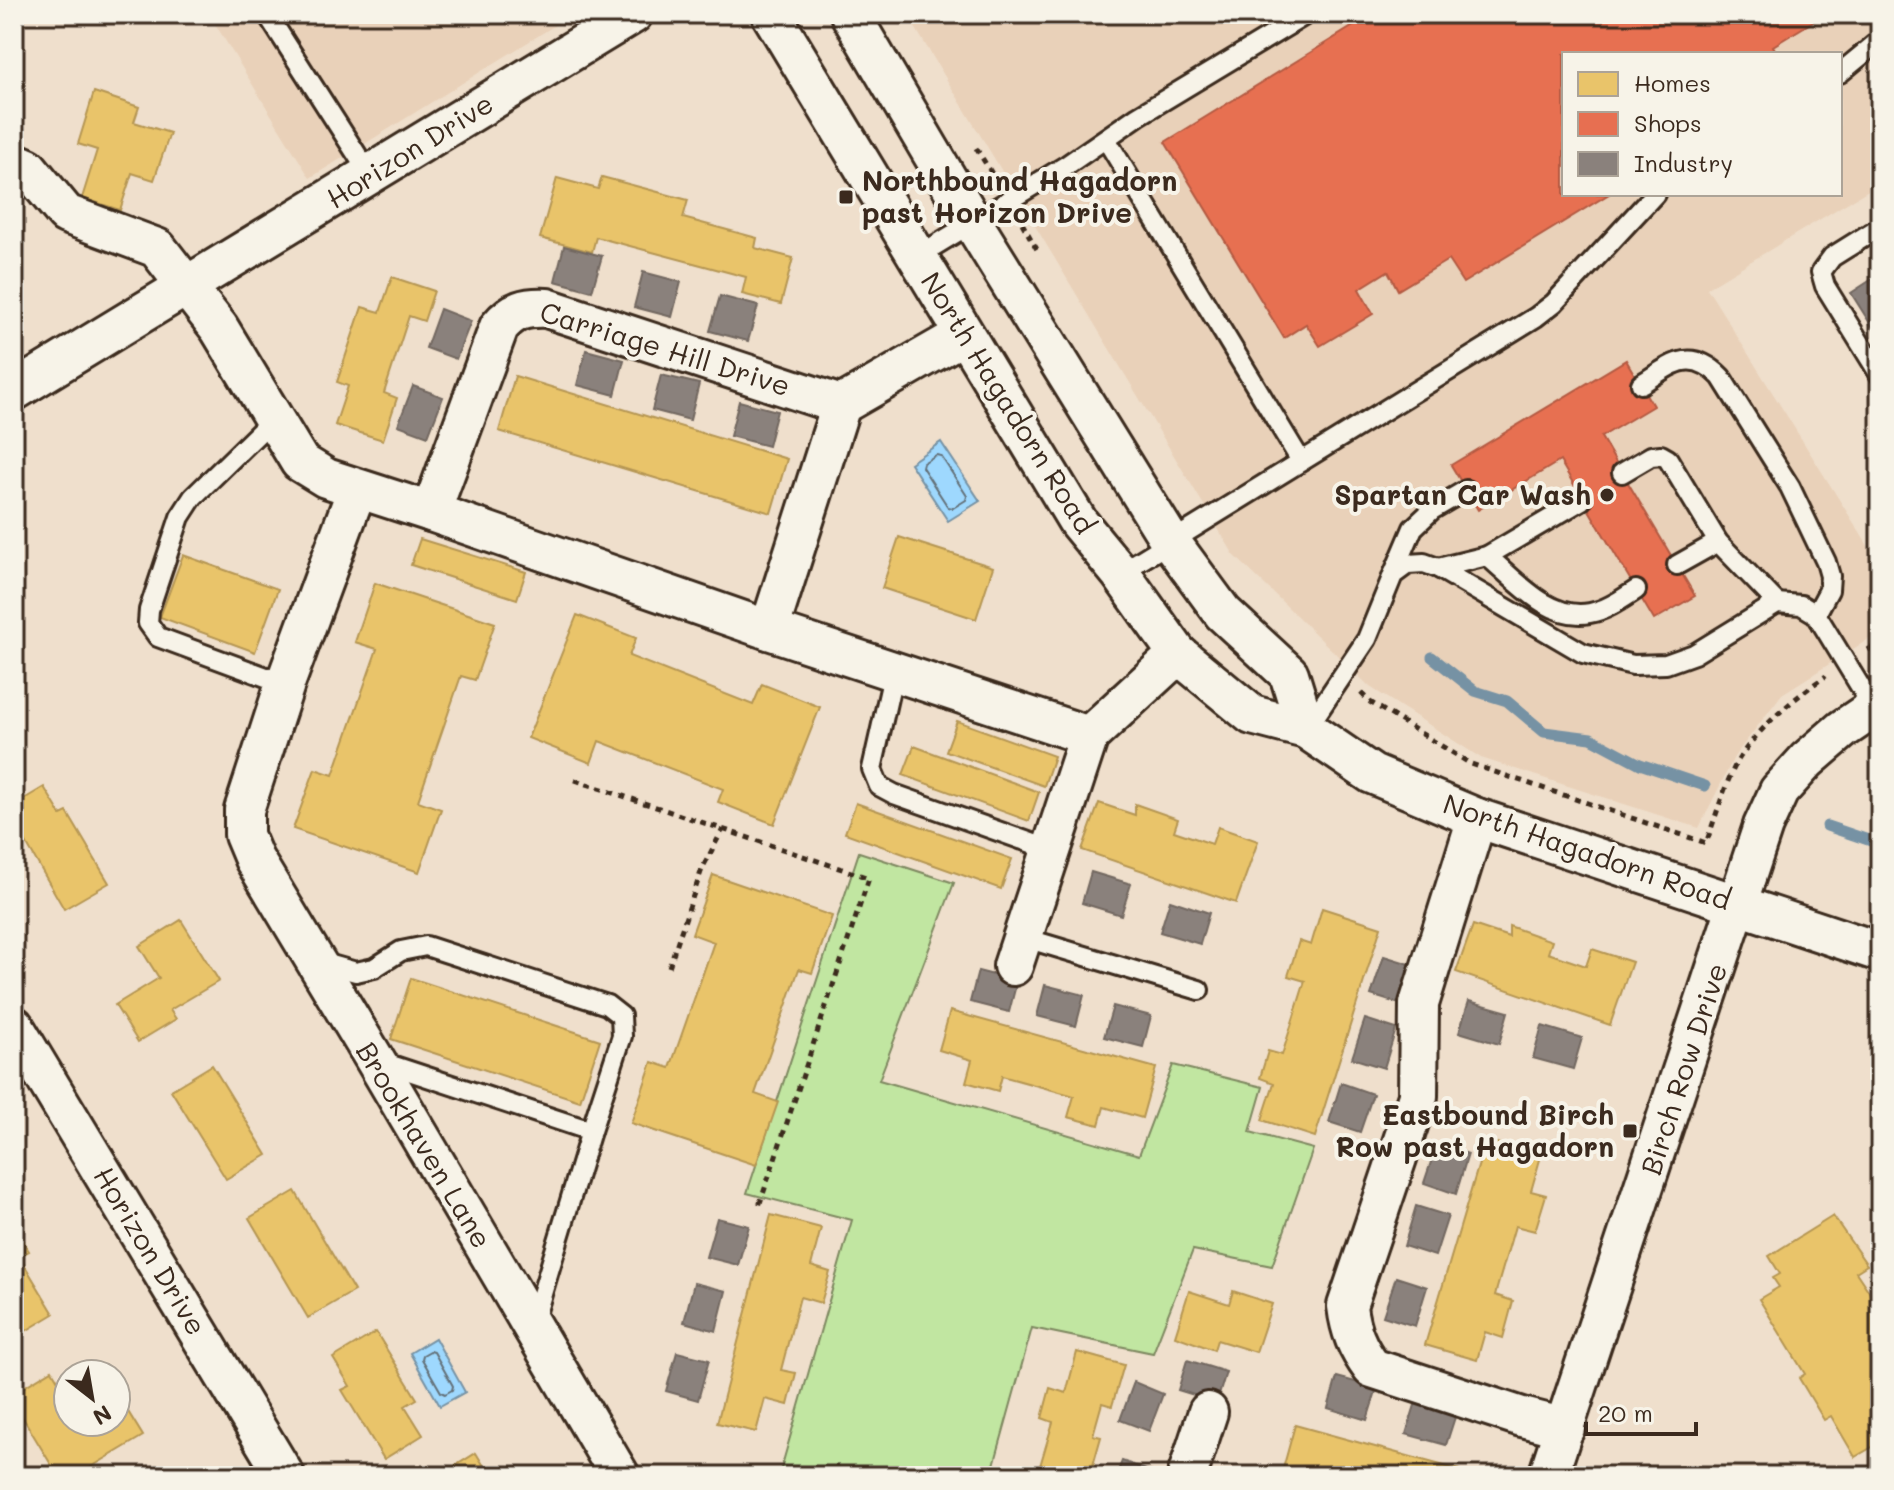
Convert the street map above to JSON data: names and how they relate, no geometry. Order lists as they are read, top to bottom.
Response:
{
  "streets": {
    "street": [
      "Horizon Drive",
      "Carriage Hill Drive",
      "North Hagadorn Road",
      "Birch Row Drive",
      "Brookhaven Lane"
    ]
  },
  "crossings": [
    ["North Hagadorn Road", "Birch Row Drive"]
  ],
  "places": {
    "transit": ["Northbound Hagadorn past Horizon Drive", "Eastbound Birch Row past Hagadorn"],
    "other": ["Spartan Car Wash"]
  },
  "legend": ["Homes", "Shops", "Industry"],
  "scale_bar": "20 m",
  "north": "bottom right"
}
